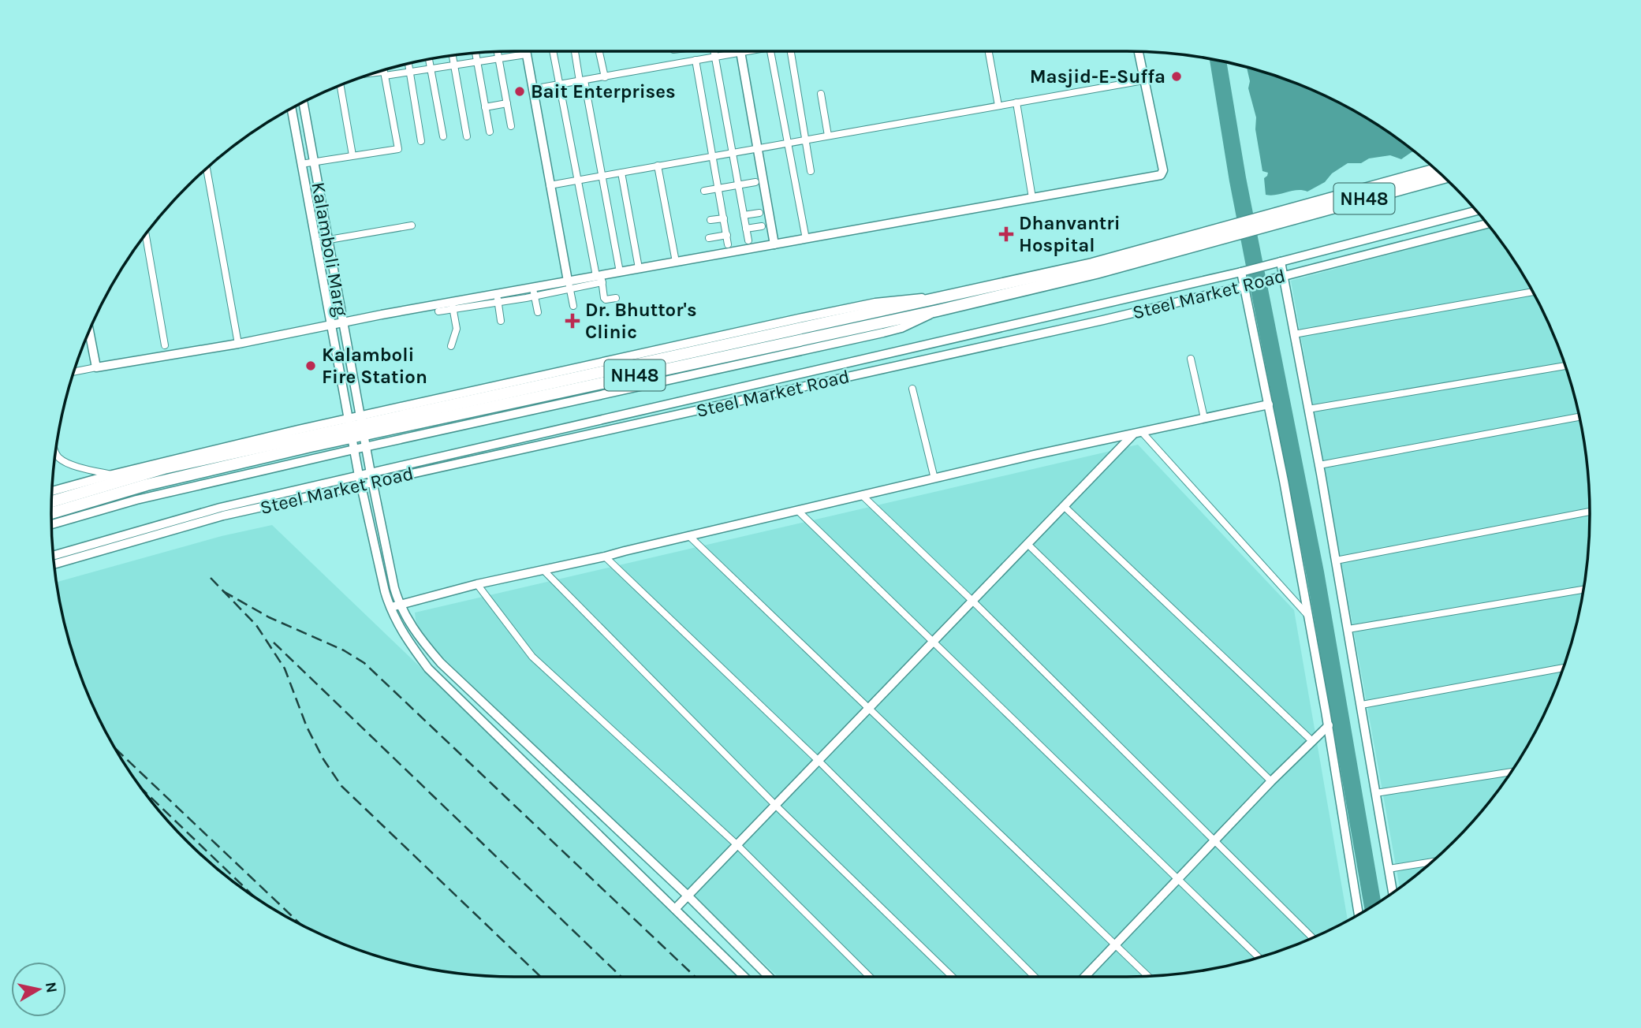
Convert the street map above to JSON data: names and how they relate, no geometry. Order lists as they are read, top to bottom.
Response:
{
  "streets": {
    "highway": ["NH48"],
    "street": ["Kalamboli Marg", "Steel Market Road"]
  },
  "crossings": [
    ["NH48", "Kalamboli Marg"],
    ["Kalamboli Marg", "Steel Market Road"]
  ],
  "places": {
    "other": ["Masjid-E-Suffa", "Bait Enterprises", "Kalamboli Fire Station"],
    "health": ["Dhanvantri Hospital", "Dr. Bhuttor's Clinic"]
  },
  "north": "right"
}
